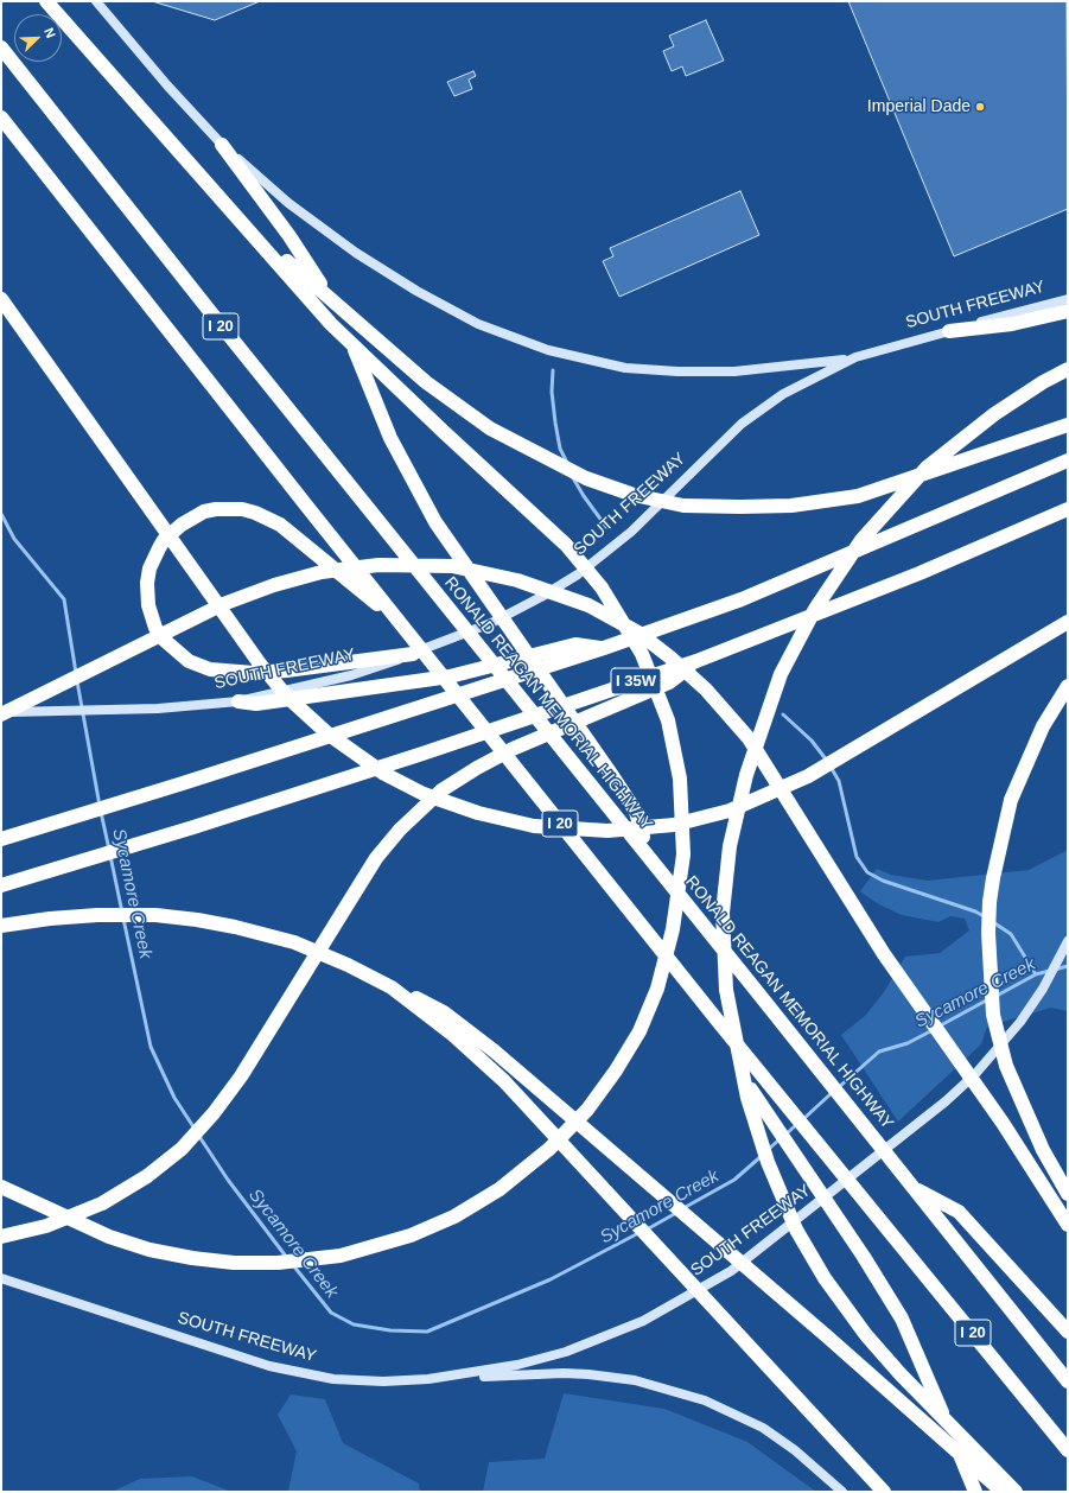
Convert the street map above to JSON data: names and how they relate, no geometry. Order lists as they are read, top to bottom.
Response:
{
  "streets": {
    "highway": ["I 20", "I 35W", "RONALD REAGAN MEMORIAL HIGHWAY"],
    "main road": ["SOUTH FREEWAY"]
  },
  "water": ["Sycamore Creek"],
  "places": ["Imperial Dade"],
  "north": "top right"
}
